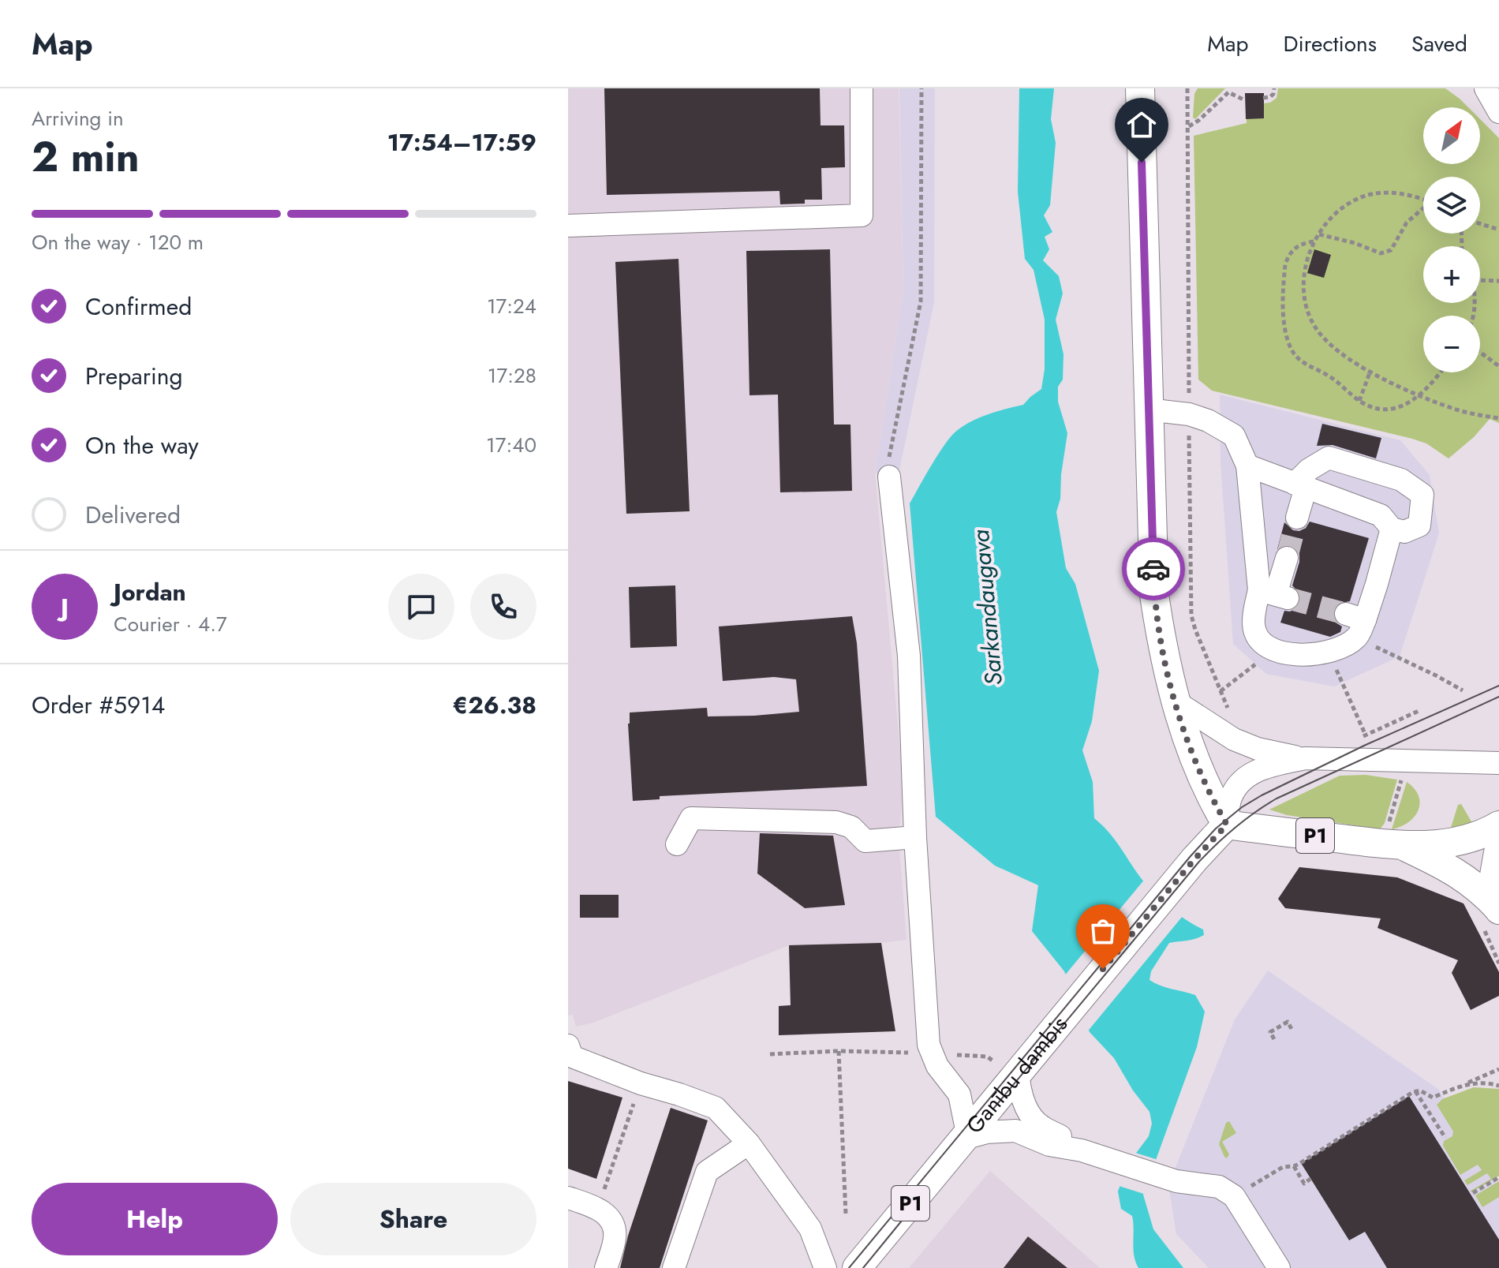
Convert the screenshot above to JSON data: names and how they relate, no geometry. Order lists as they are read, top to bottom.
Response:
{
  "streets": {
    "main road": ["P1", "Ganību dambis"]
  },
  "crossings": [
    ["P1", "Ganību dambis"]
  ],
  "water": ["Sarkandaugava"],
  "north": "top right",
  "page": {
    "header": "Map",
    "nav": ["Map", "Directions", "Saved"],
    "heading": ["2 min", "Arriving in", "17:54–17:59"],
    "panel": [
      "Jordan",
      "Courier · 4.7",
      "Order #5914",
      "€26.38"
    ],
    "map_buttons": ["+", "−"],
    "bar": "On the way · 120 m",
    "list": [
      ["Confirmed", "17:24"],
      ["Preparing", "17:28"],
      ["On the way", "17:40"],
      "Delivered"
    ],
    "round": "J",
    "buttons": ["Help", "Share"]
  }
}
